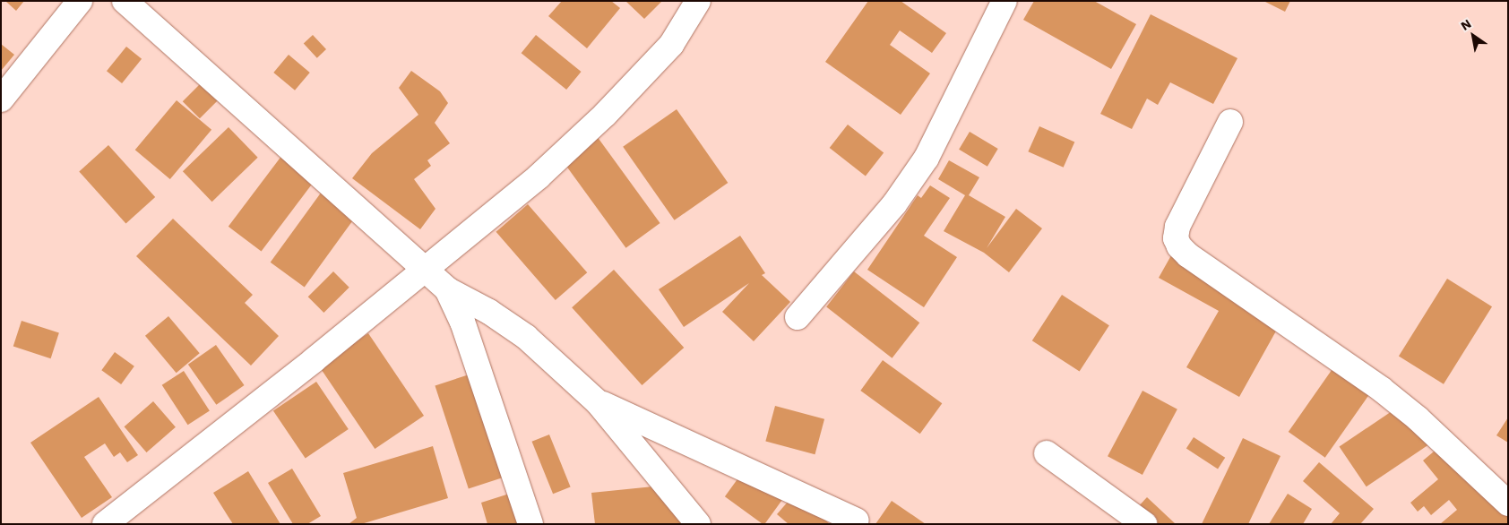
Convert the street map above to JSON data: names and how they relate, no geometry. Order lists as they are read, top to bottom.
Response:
{
  "north": "top left"
}
